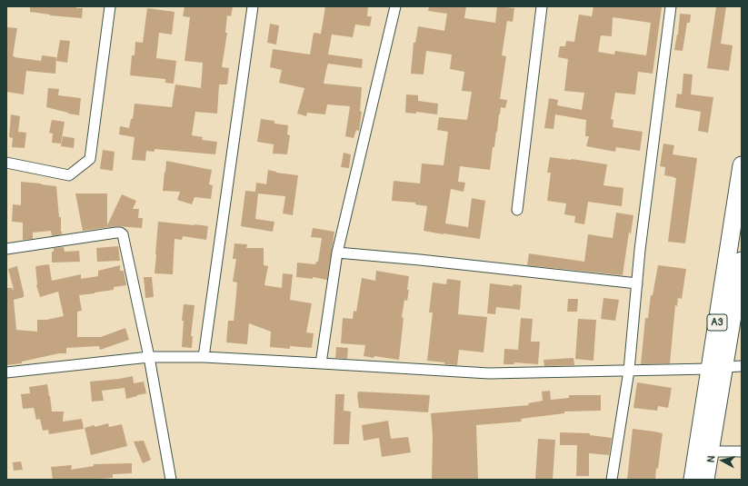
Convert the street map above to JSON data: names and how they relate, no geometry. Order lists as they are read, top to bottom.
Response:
{
  "streets": {
    "highway": ["A3"]
  },
  "north": "left"
}
